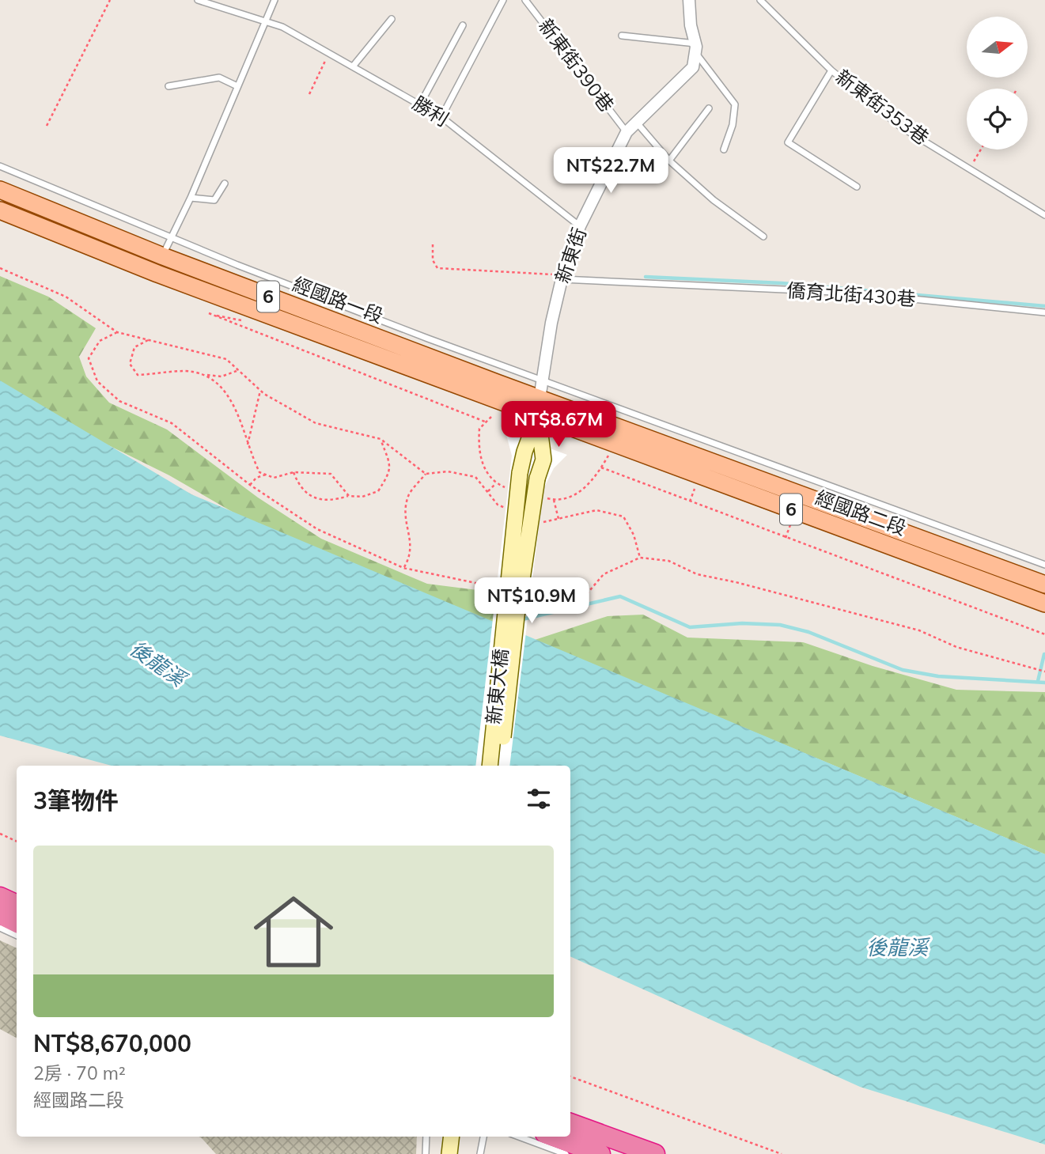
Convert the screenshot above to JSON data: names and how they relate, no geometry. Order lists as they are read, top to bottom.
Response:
{
  "streets": {
    "main road": ["6", "經國路一段", "經國路二段"],
    "street": ["新東街", "新東大橋"],
    "lane": [
      "新東街390巷",
      "新東街353巷",
      "勝利",
      "僑育北街430巷"
    ]
  },
  "crossings": [
    ["新東街390巷", "新東街"],
    ["勝利", "新東街"],
    ["新東街", "僑育北街430巷"],
    ["新東街", "經國路一段"],
    ["新東街", "經國路二段"],
    ["新東街", "新東大橋"],
    ["經國路一段", "經國路二段"],
    ["經國路一段", "新東大橋"],
    ["經國路二段", "新東大橋"]
  ],
  "water": ["後龍溪"],
  "north": "right",
  "page": {
    "price": ["NT$22.7M", "NT$8.67M", "NT$10.9M"],
    "heading": "3筆物件",
    "list": [
      {
        "name": "NT$8,670,000",
        "note": "2房 · 70 m² · 經國路二段"
      }
    ]
  }
}
